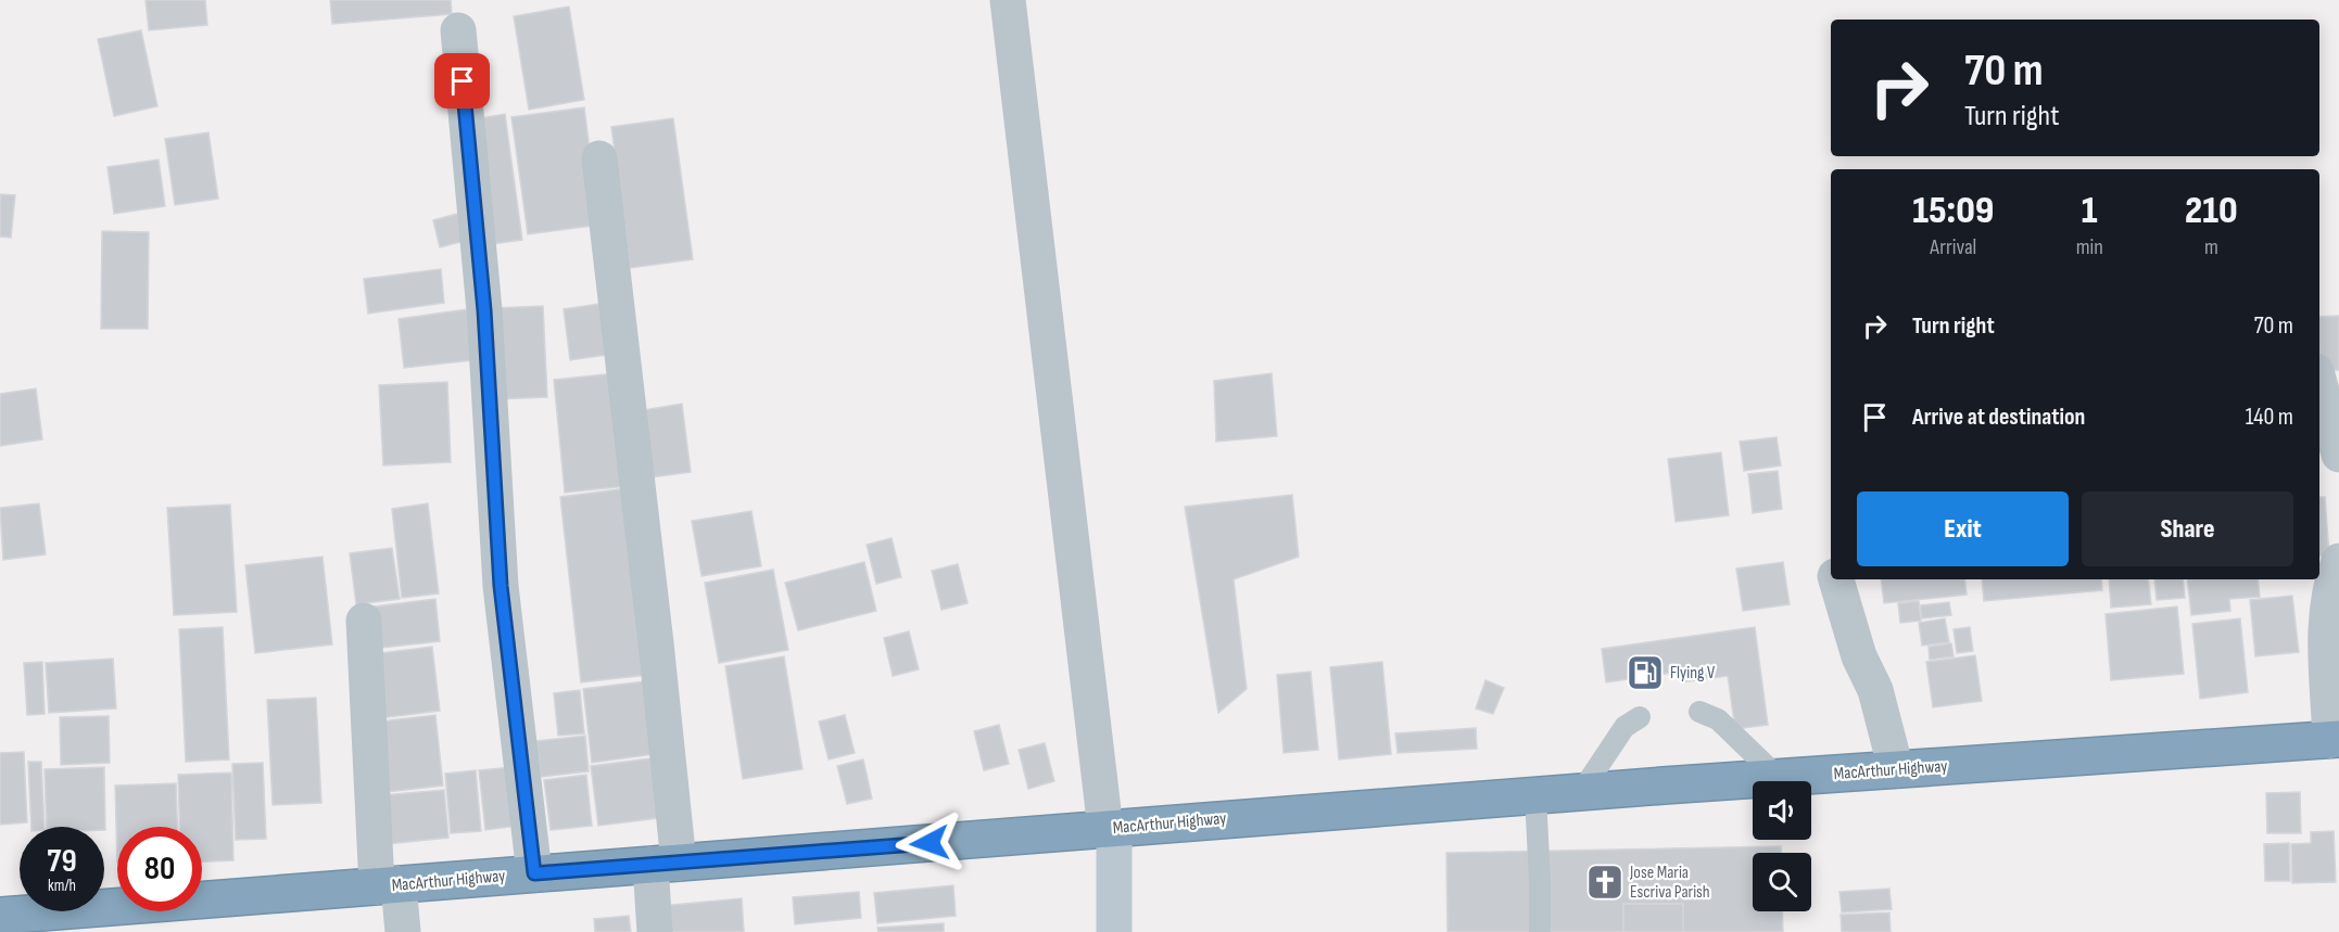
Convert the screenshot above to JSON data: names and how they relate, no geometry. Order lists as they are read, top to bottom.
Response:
{
  "streets": {
    "highway": ["MacArthur Highway"]
  },
  "places": {
    "fuel station": ["Flying V"],
    "church": ["Jose Maria Escriva Parish"]
  },
  "page": {
    "turn": ["70 m", "Turn right"],
    "eta": [
      "15:09",
      "Arrival",
      "1",
      "min",
      "210",
      "m"
    ],
    "list": [
      {
        "name": "Turn right",
        "value": "70 m"
      },
      {
        "name": "Arrive at destination",
        "value": "140 m"
      }
    ],
    "buttons": ["Exit", "Share"],
    "speed": "79 km/h",
    "limit": "80"
  }
}
